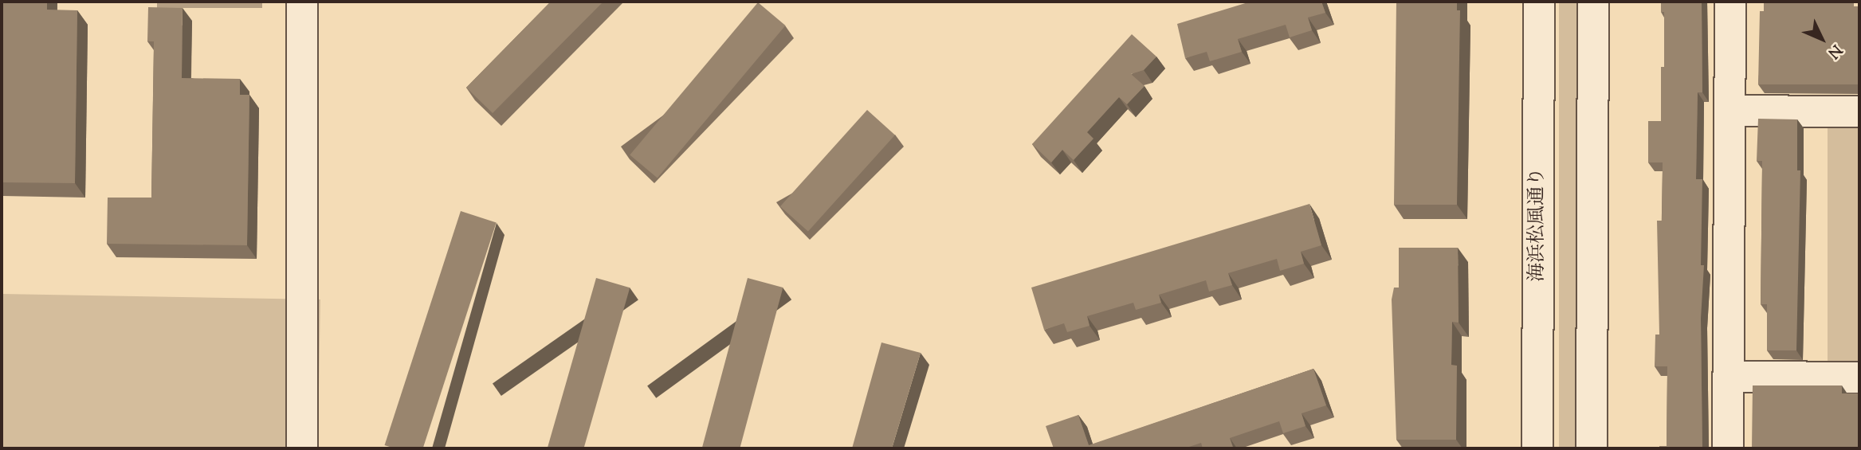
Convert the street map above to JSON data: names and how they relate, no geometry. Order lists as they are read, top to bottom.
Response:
{
  "streets": {
    "street": ["海浜松風通り"]
  },
  "north": "bottom right"
}
